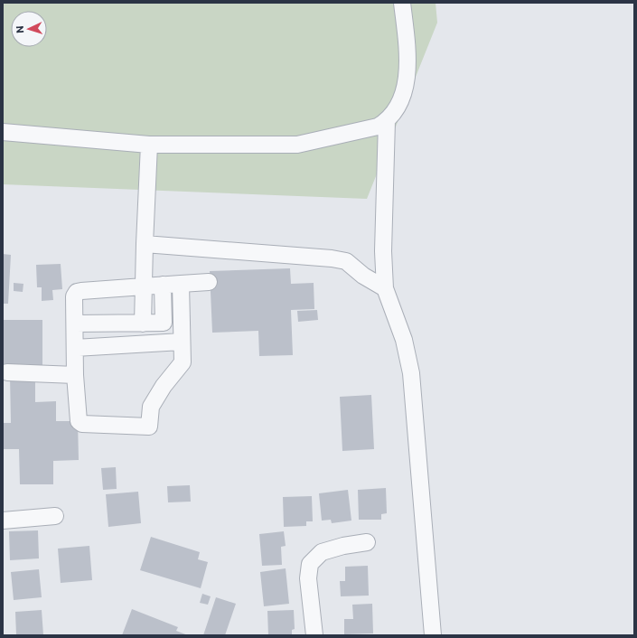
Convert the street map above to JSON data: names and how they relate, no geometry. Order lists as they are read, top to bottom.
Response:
{
  "north": "left"
}
